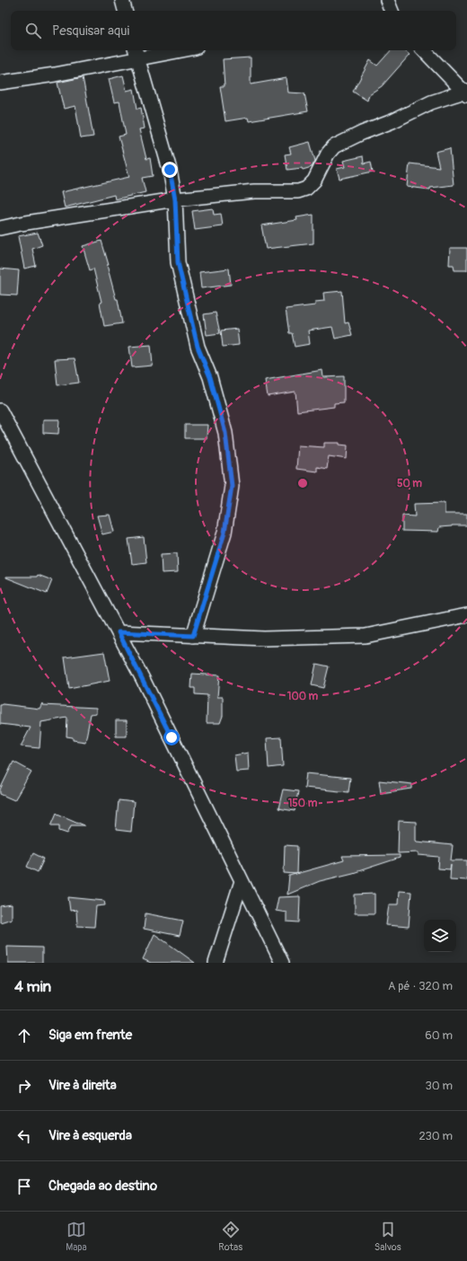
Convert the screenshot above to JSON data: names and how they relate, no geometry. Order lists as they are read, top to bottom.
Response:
{
  "page": {
    "search": "Pesquisar aqui",
    "heading": ["4 min", "A pé · 320 m"],
    "list": [
      ["Siga em frente", "60 m"],
      ["Vire à direita", "30 m"],
      ["Vire à esquerda", "230 m"],
      "Chegada ao destino"
    ],
    "nav": ["Mapa", "Rotas", "Salvos"]
  },
  "rings": ["50 m", "100 m", "150 m"]
}
